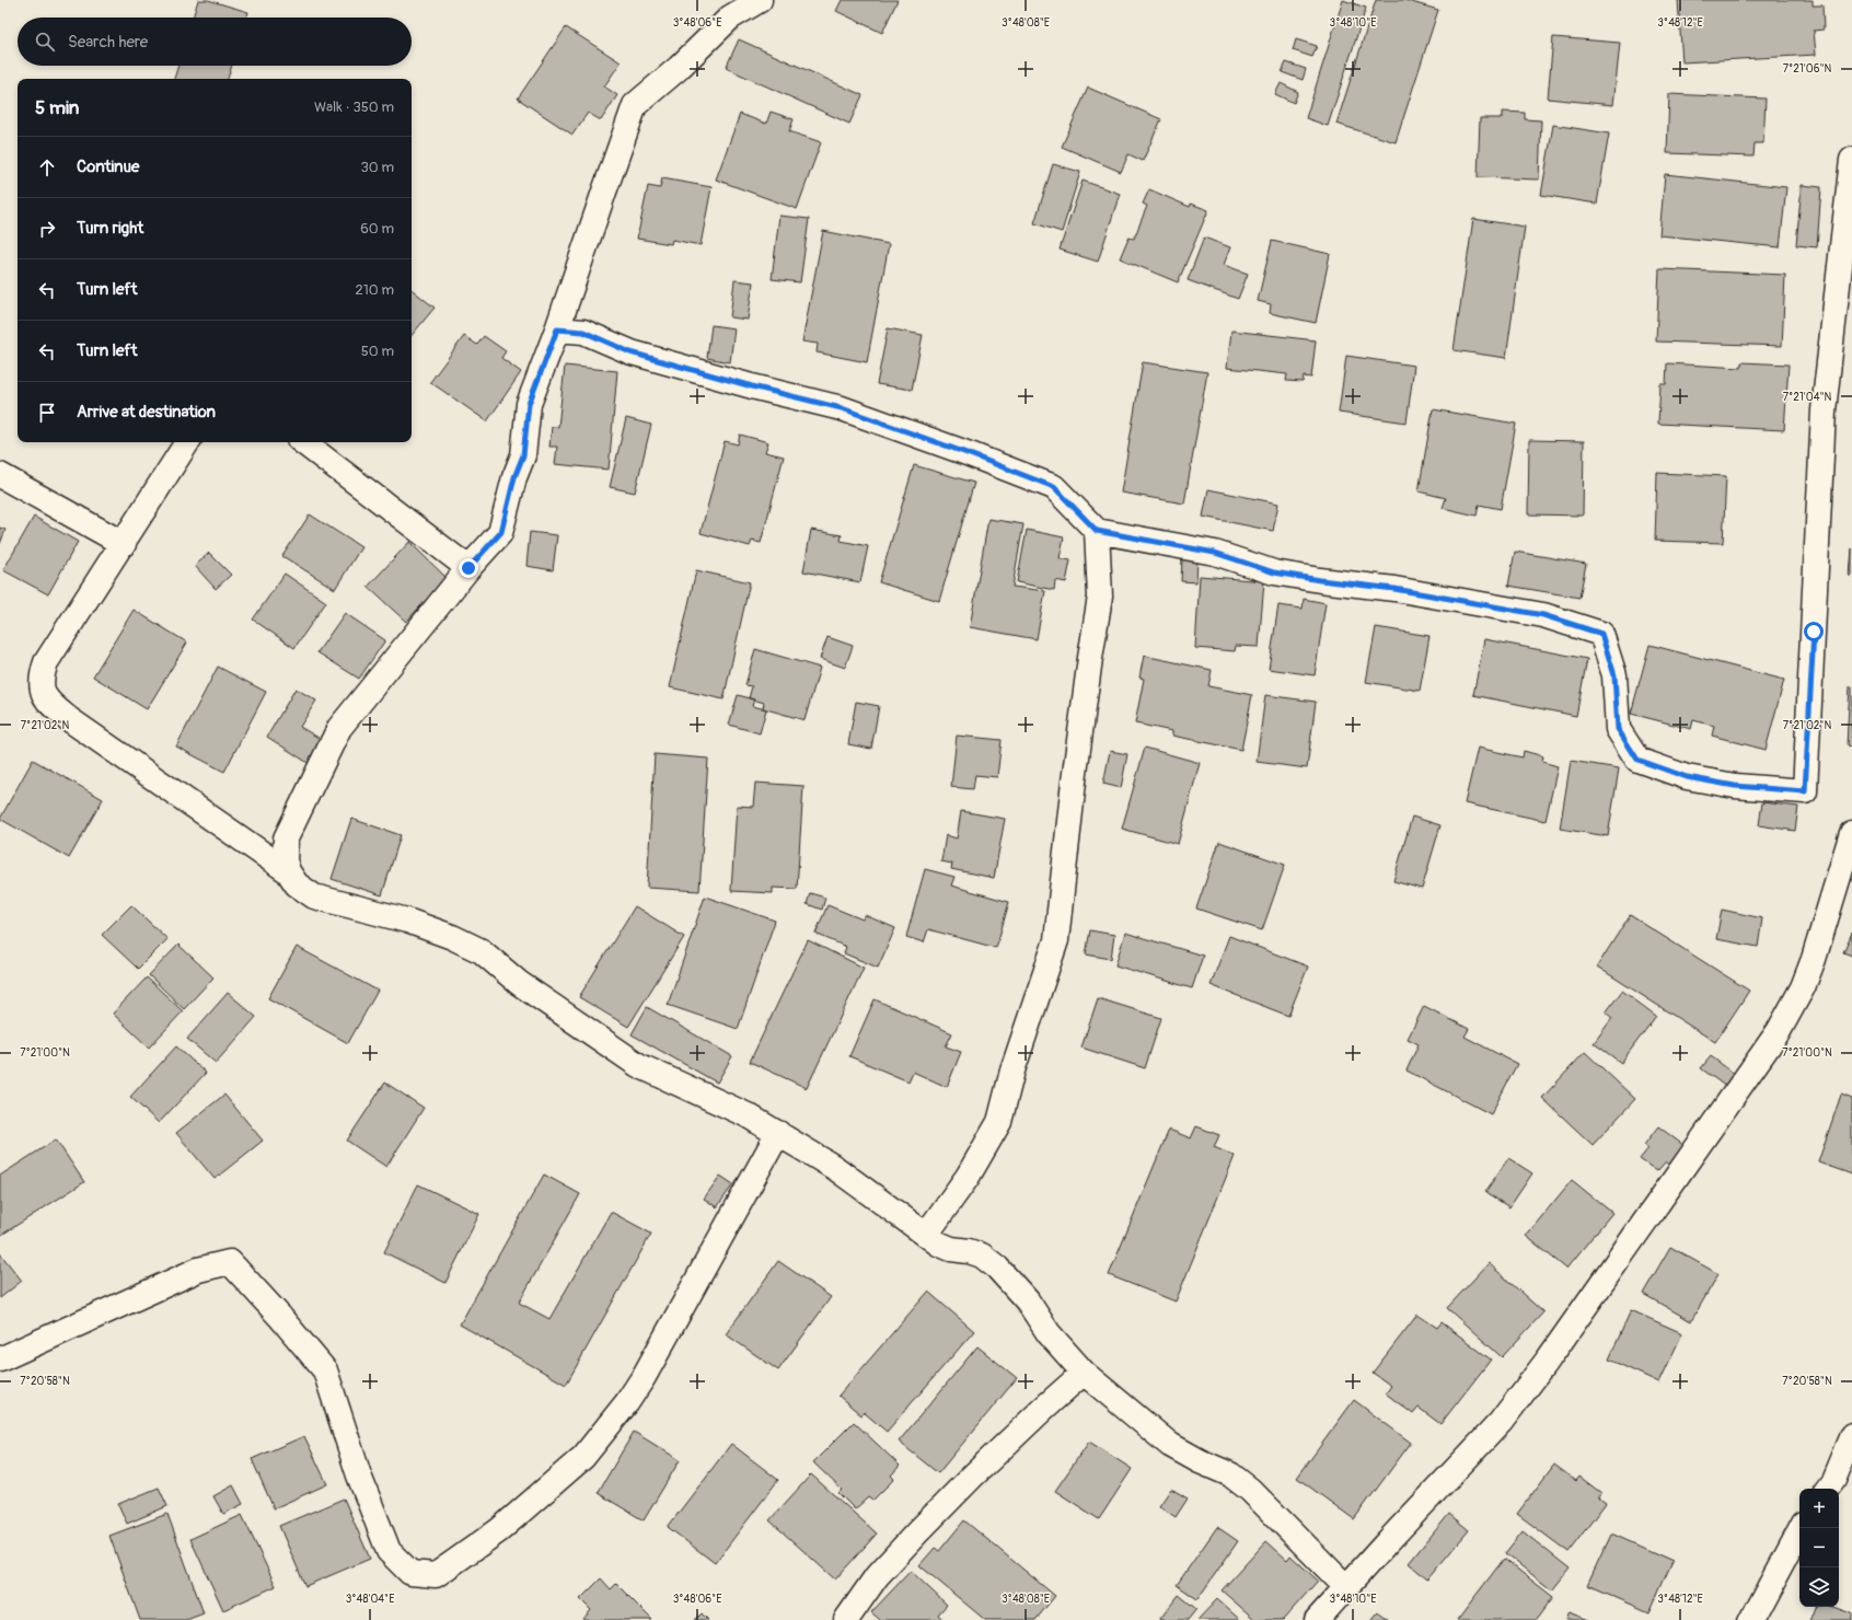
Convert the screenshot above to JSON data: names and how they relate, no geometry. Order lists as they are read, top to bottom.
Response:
{
  "page": {
    "search": "Search here",
    "heading": ["5 min", "Walk · 350 m"],
    "list": [
      ["Continue", "30 m"],
      ["Turn right", "60 m"],
      ["Turn left", "210 m"],
      ["Turn left", "50 m"],
      "Arrive at destination"
    ],
    "map_buttons": ["+", "−"]
  },
  "coordinates": [
    "3°48'06\"E",
    "3°48'08\"E",
    "3°48'10\"E",
    "3°48'12\"E",
    "7°21'06\"N",
    "7°21'04\"N",
    "7°21'02\"N",
    "7°21'00\"N",
    "7°20'58\"N",
    "3°48'04\"E"
  ]
}
